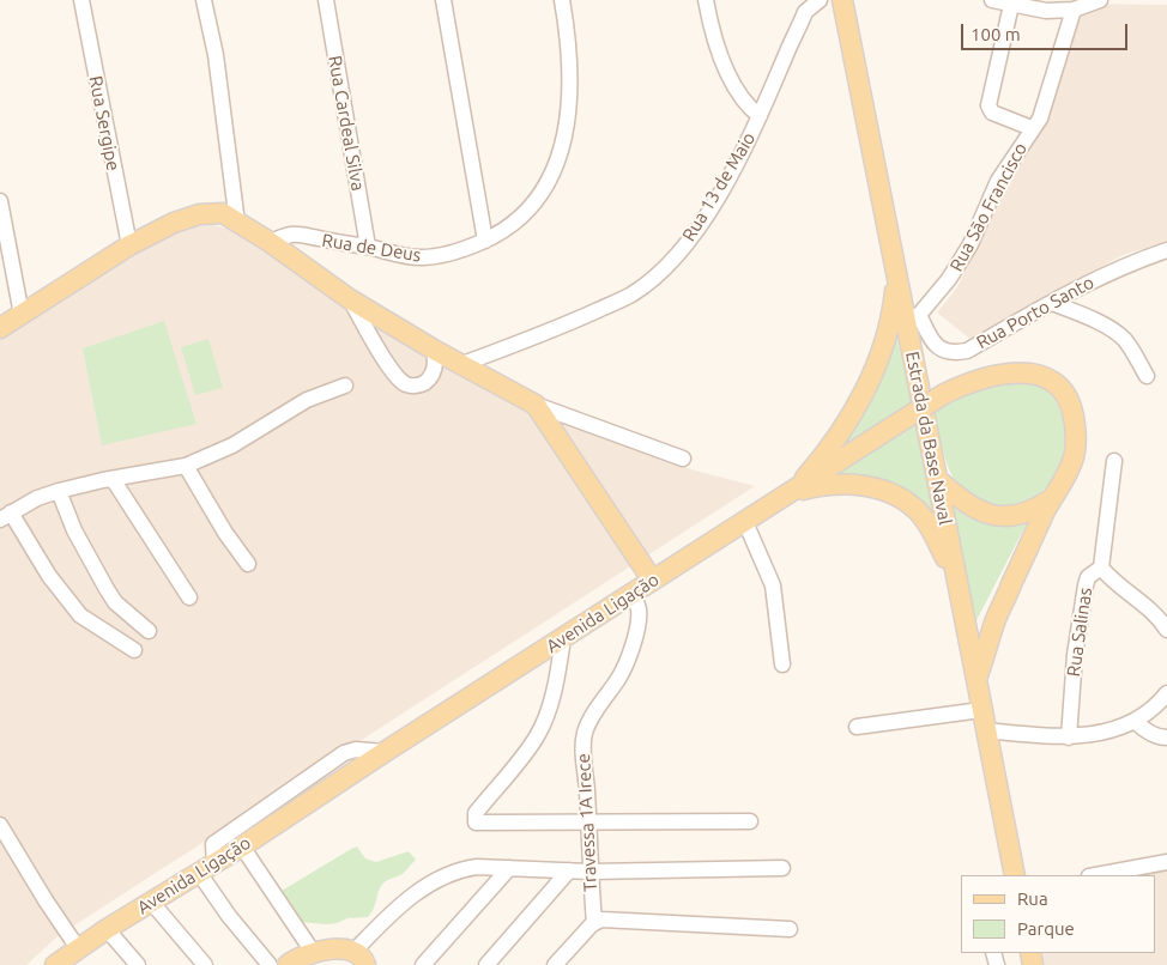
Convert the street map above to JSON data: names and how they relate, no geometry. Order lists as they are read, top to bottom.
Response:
{
  "streets": {
    "main road": ["Estrada da Base Naval", "Avenida Ligação"],
    "street": [
      "Rua Sergipe",
      "Rua Cardeal Silva",
      "Rua 13 de Maio",
      "Rua São Francisco",
      "Rua de Deus",
      "Rua Porto Santo",
      "Rua Salinas",
      "Travessa 1A Irece"
    ]
  },
  "crossings": [
    ["Rua Cardeal Silva", "Rua de Deus"],
    ["Rua São Francisco", "Rua Porto Santo"],
    ["Rua São Francisco", "Estrada da Base Naval"],
    ["Rua Porto Santo", "Estrada da Base Naval"],
    ["Estrada da Base Naval", "Avenida Ligação"],
    ["Avenida Ligação", "Travessa 1A Irece"]
  ],
  "legend": ["Rua", "Parque"],
  "scale_bar": "100 m"
}
